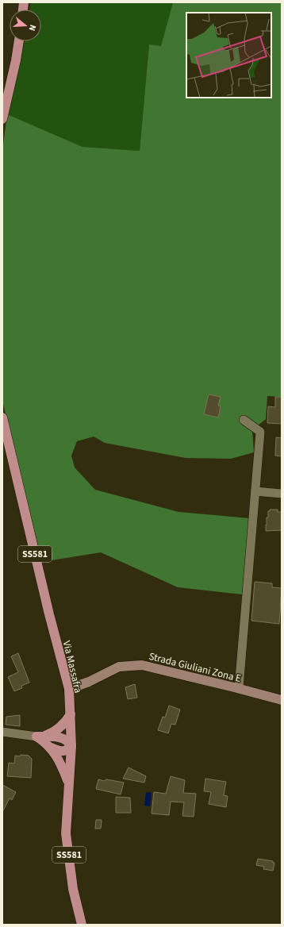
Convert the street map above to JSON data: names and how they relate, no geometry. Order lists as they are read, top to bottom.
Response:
{
  "streets": {
    "main road": ["SS581", "Via Massafra"],
    "street": ["Strada Giuliani Zona E"]
  },
  "crossings": [
    ["Via Massafra", "Strada Giuliani Zona E"]
  ],
  "north": "right"
}
